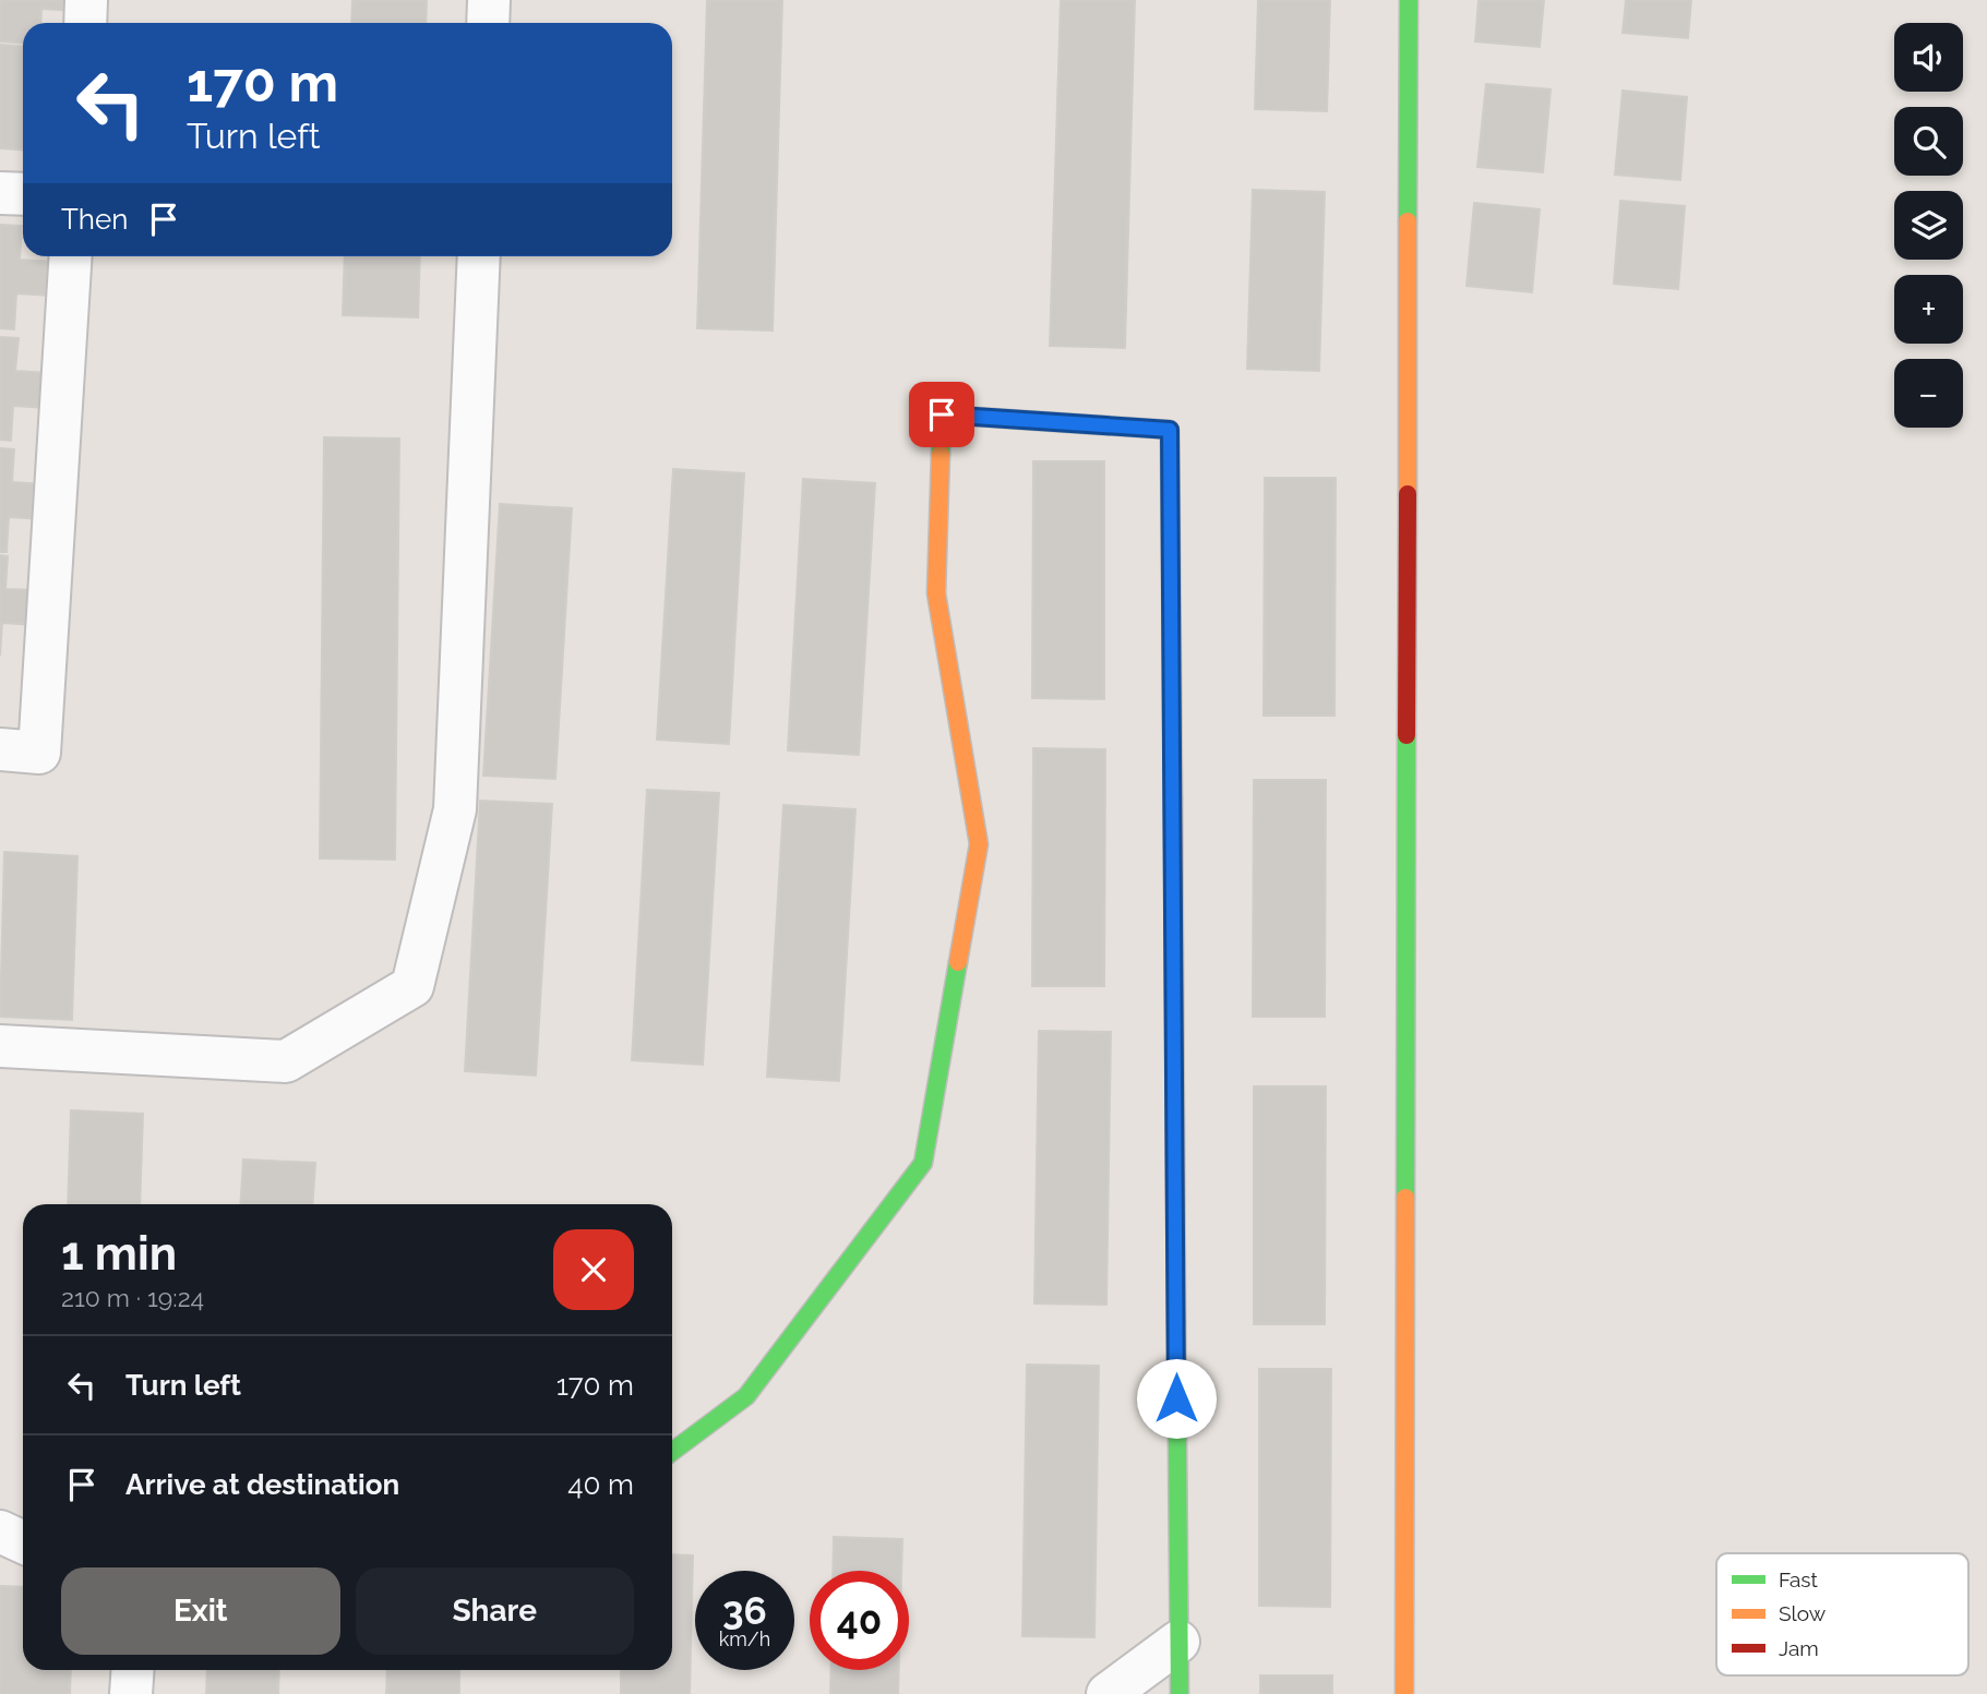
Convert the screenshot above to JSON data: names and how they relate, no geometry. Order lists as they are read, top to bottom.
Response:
{
  "legend": ["Fast", "Slow", "Jam"],
  "page": {
    "map_buttons": ["+", "−"],
    "turn": ["170 m", "Turn left"],
    "then": "Then",
    "heading": ["1 min", "210 m · 19:24"],
    "list": [
      {
        "name": "Turn left",
        "value": "170 m"
      },
      {
        "name": "Arrive at destination",
        "value": "40 m"
      }
    ],
    "buttons": ["Exit", "Share"],
    "speed": "36 km/h",
    "limit": "40"
  }
}
